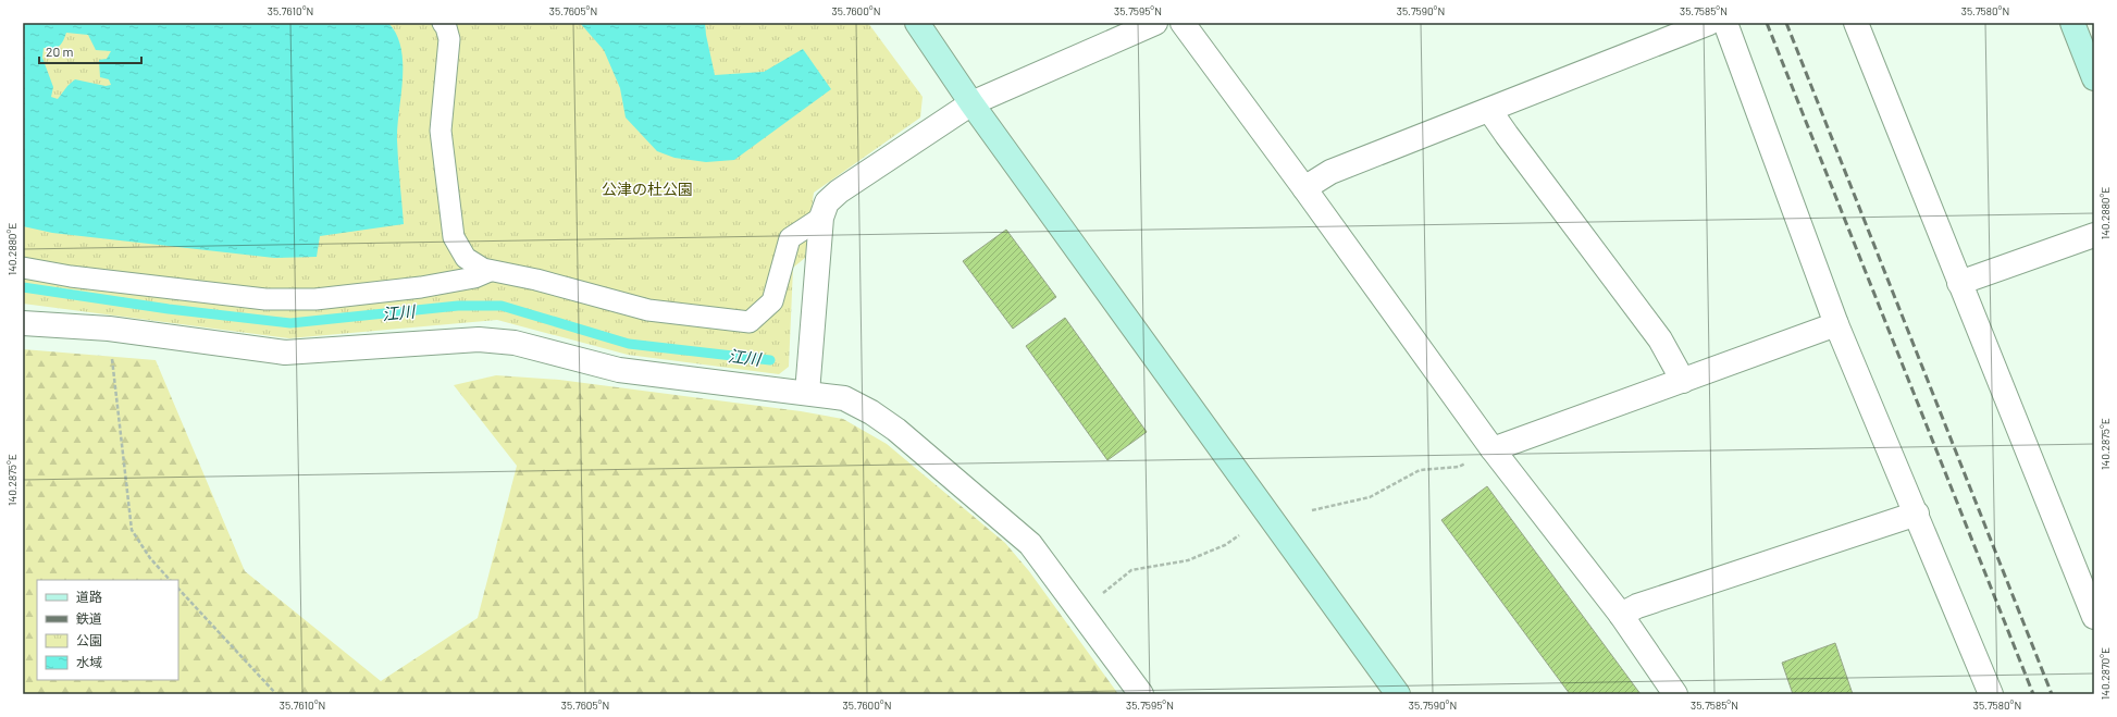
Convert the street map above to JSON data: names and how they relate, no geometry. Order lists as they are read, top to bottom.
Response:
{
  "water": ["江川"],
  "parks": ["公津の杜公園"],
  "legend": [
    "道路",
    "鉄道",
    "公園",
    "水域"
  ],
  "scale_bar": "20 m",
  "coordinates": [
    "35.7610°N",
    "35.7605°N",
    "35.7600°N",
    "35.7595°N",
    "35.7590°N",
    "35.7585°N",
    "35.7580°N",
    "140.2880°E",
    "140.2875°E",
    "140.2870°E"
  ]
}
